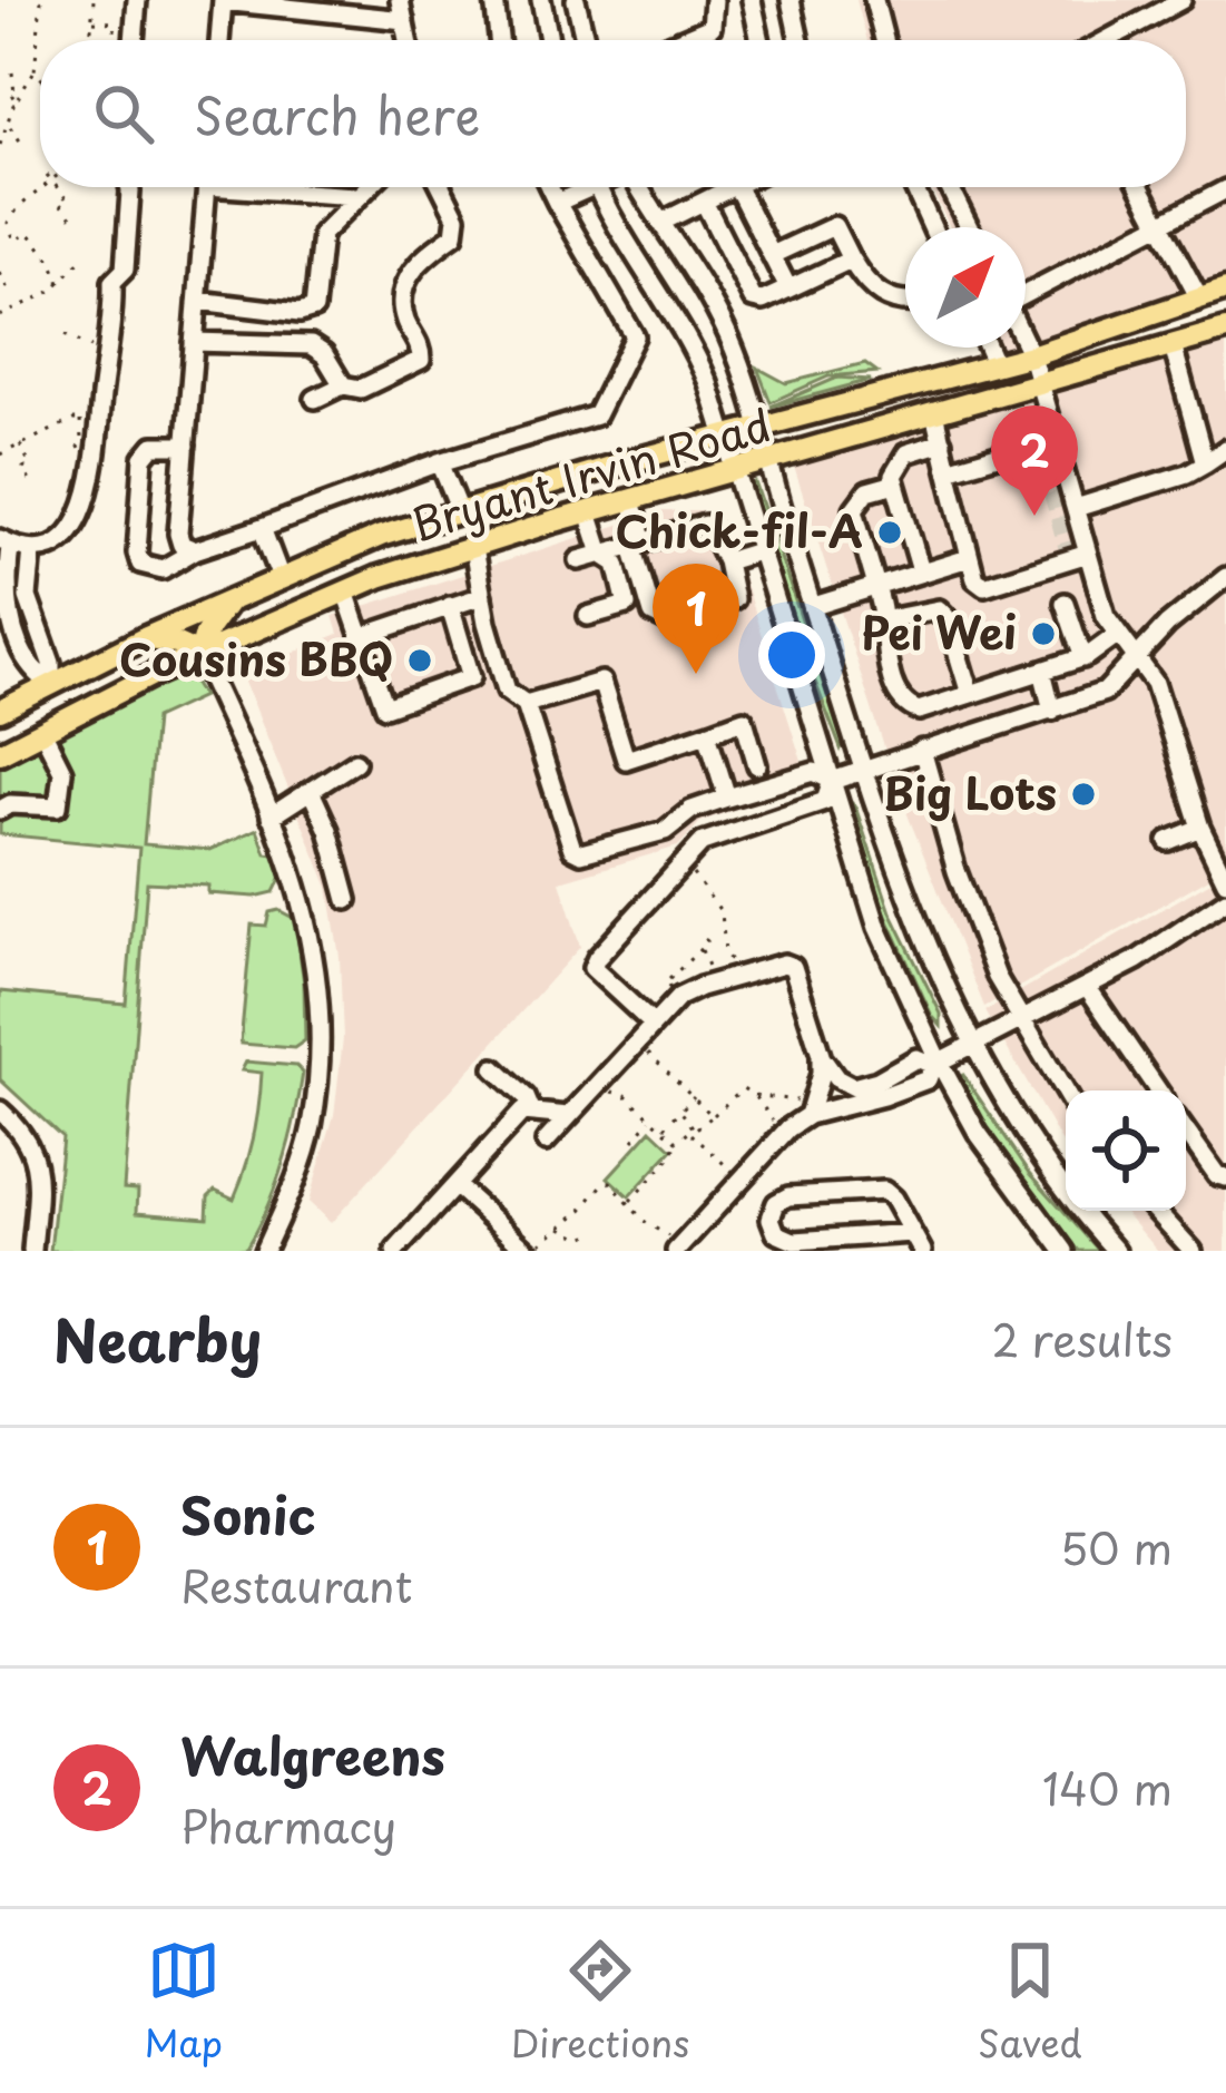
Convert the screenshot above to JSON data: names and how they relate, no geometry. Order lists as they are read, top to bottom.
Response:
{
  "streets": {
    "main road": ["Bryant Irvin Road"]
  },
  "places": [
    "Chick-fil-A",
    "Pei Wei",
    "Cousins BBQ",
    "Big Lots"
  ],
  "north": "top right",
  "page": {
    "search": "Search here",
    "pins": ["2", "1"],
    "heading": ["Nearby", "2 results"],
    "list": [
      {
        "mark": "1",
        "name": "Sonic",
        "note": "Restaurant",
        "value": "50 m"
      },
      {
        "mark": "2",
        "name": "Walgreens",
        "note": "Pharmacy",
        "value": "140 m"
      }
    ],
    "nav": ["Map", "Directions", "Saved"]
  }
}
